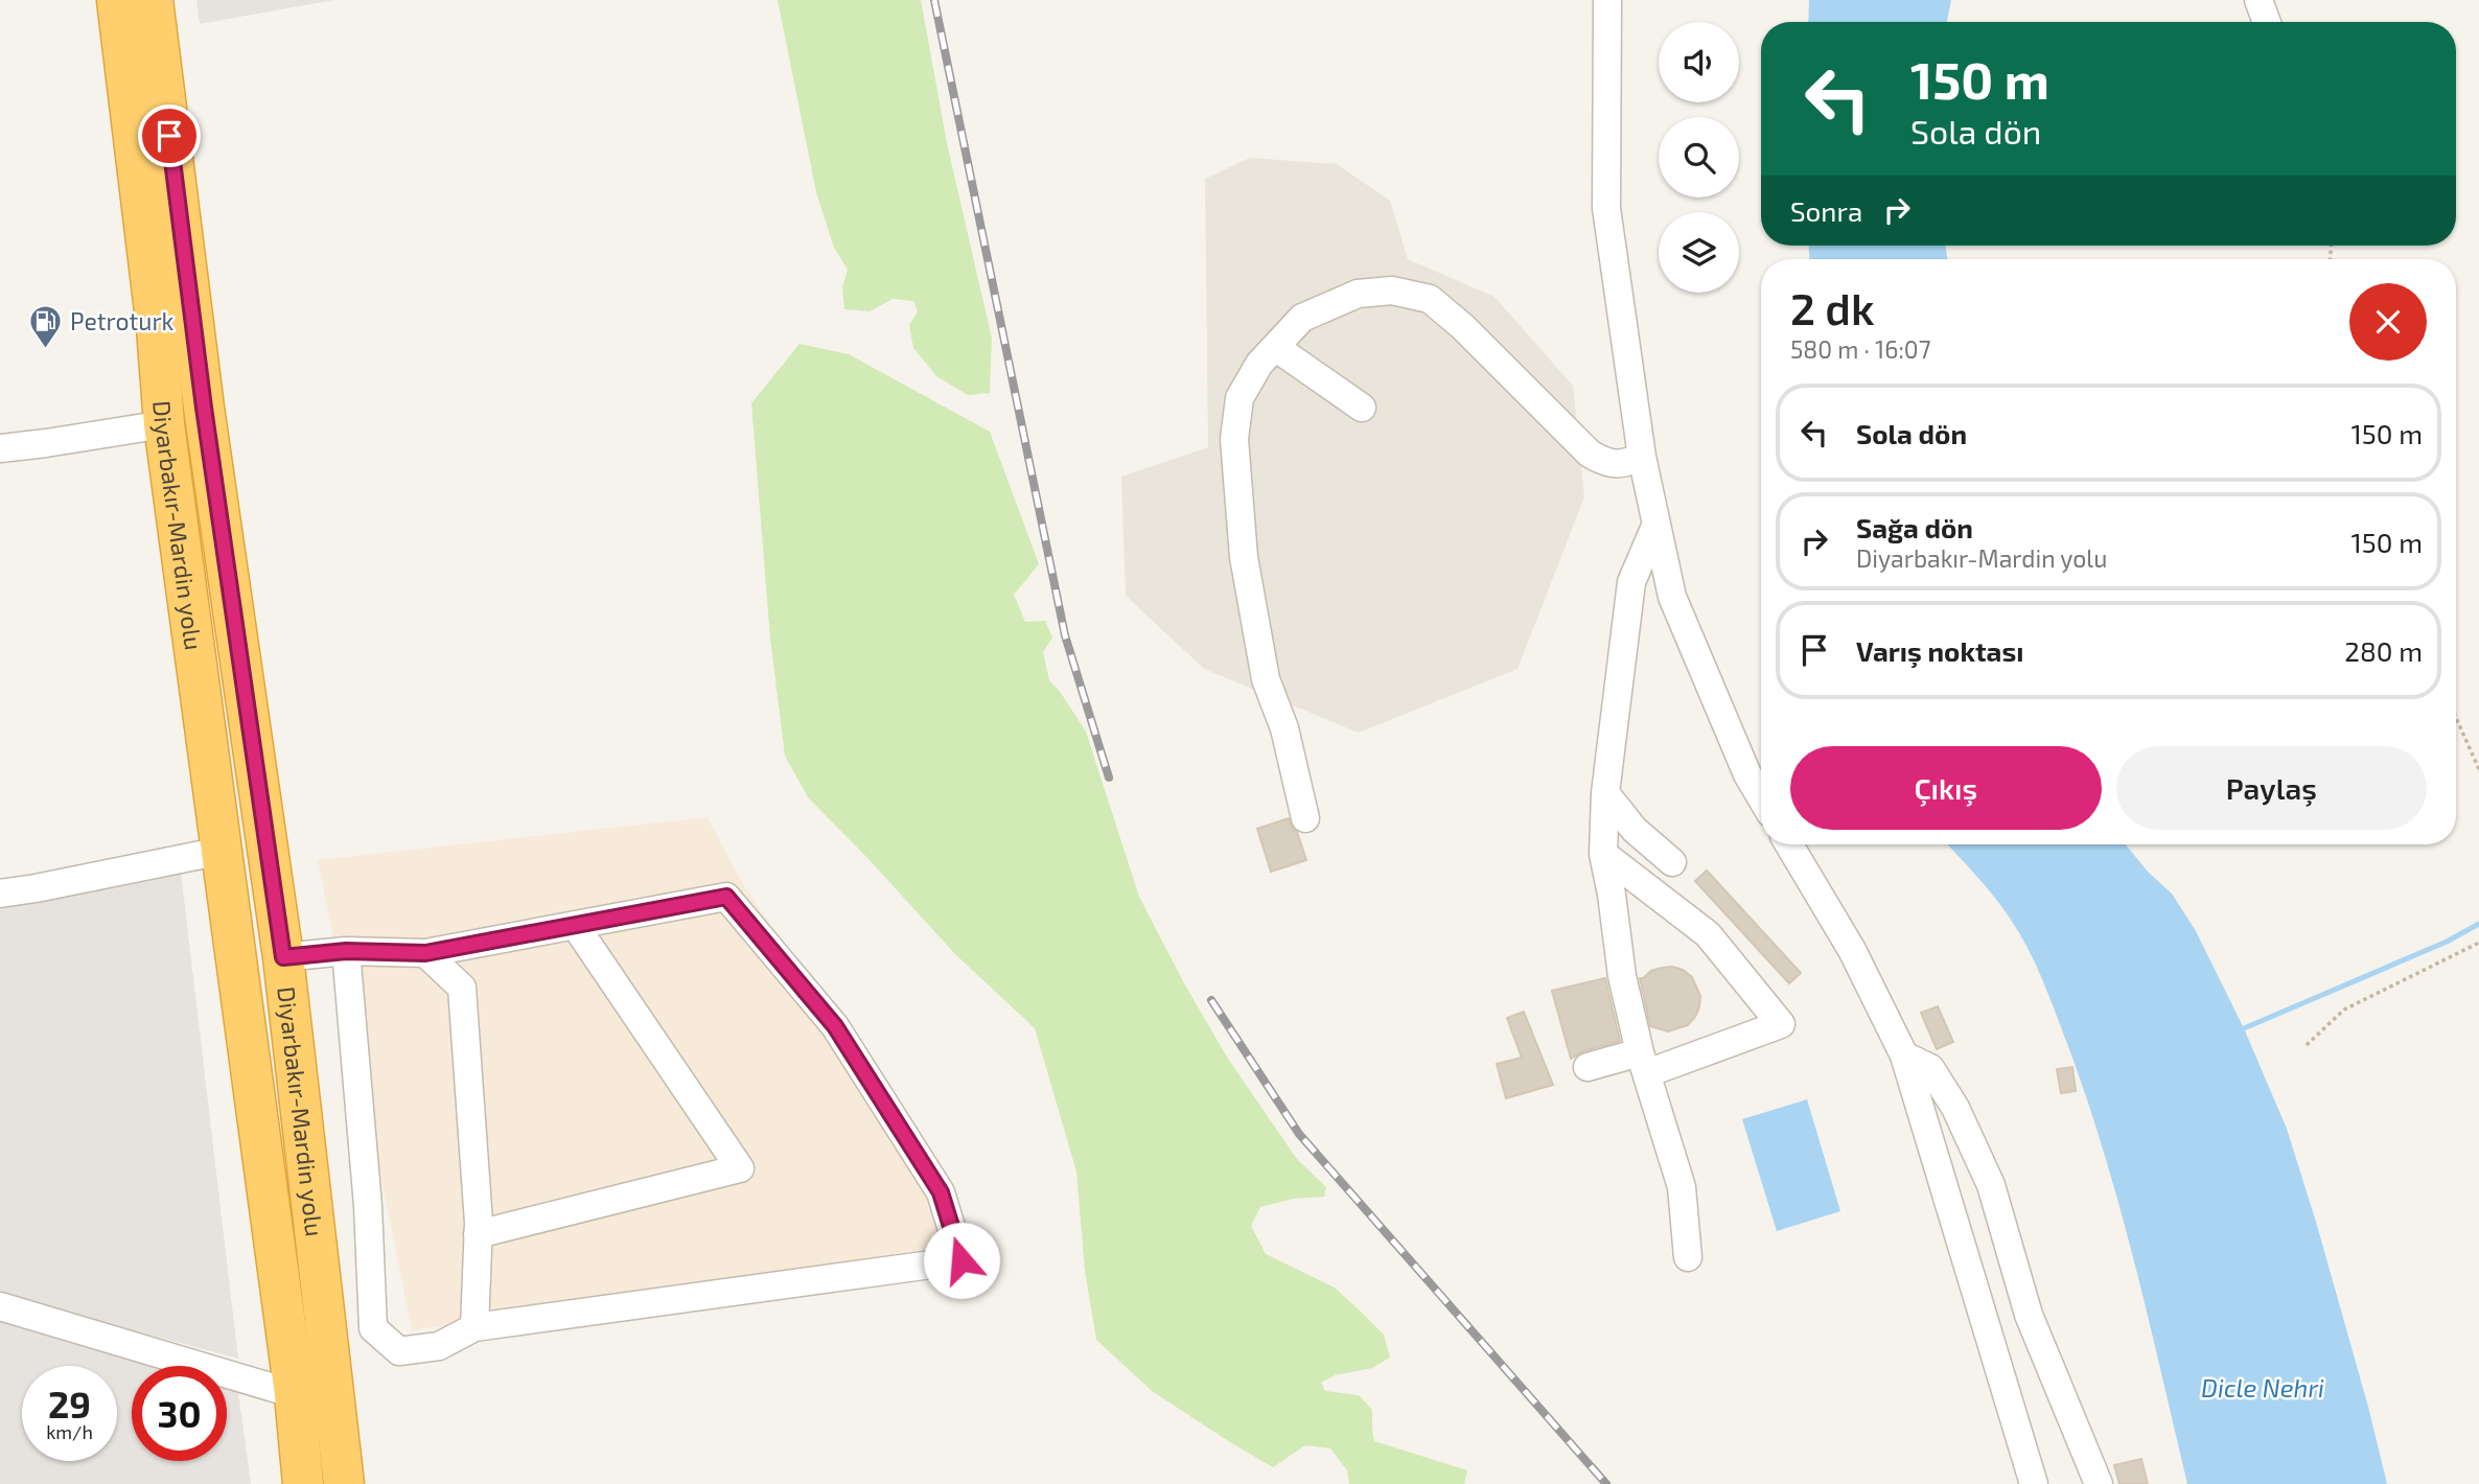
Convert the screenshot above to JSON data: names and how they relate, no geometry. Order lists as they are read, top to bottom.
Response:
{
  "streets": {
    "highway": ["Diyarbakır-Mardin yolu"]
  },
  "water": ["Dicle Nehri"],
  "places": {
    "fuel station": ["Petroturk"]
  },
  "page": {
    "turn": ["150 m", "Sola dön"],
    "then": "Sonra",
    "heading": ["2 dk", "580 m · 16:07"],
    "list": [
      {
        "name": "Sola dön",
        "value": "150 m"
      },
      {
        "name": "Sağa dön",
        "note": "Diyarbakır-Mardin yolu",
        "value": "150 m"
      },
      {
        "name": "Varış noktası",
        "value": "280 m"
      }
    ],
    "buttons": ["Çıkış", "Paylaş"],
    "speed": "29 km/h",
    "limit": "30"
  }
}
